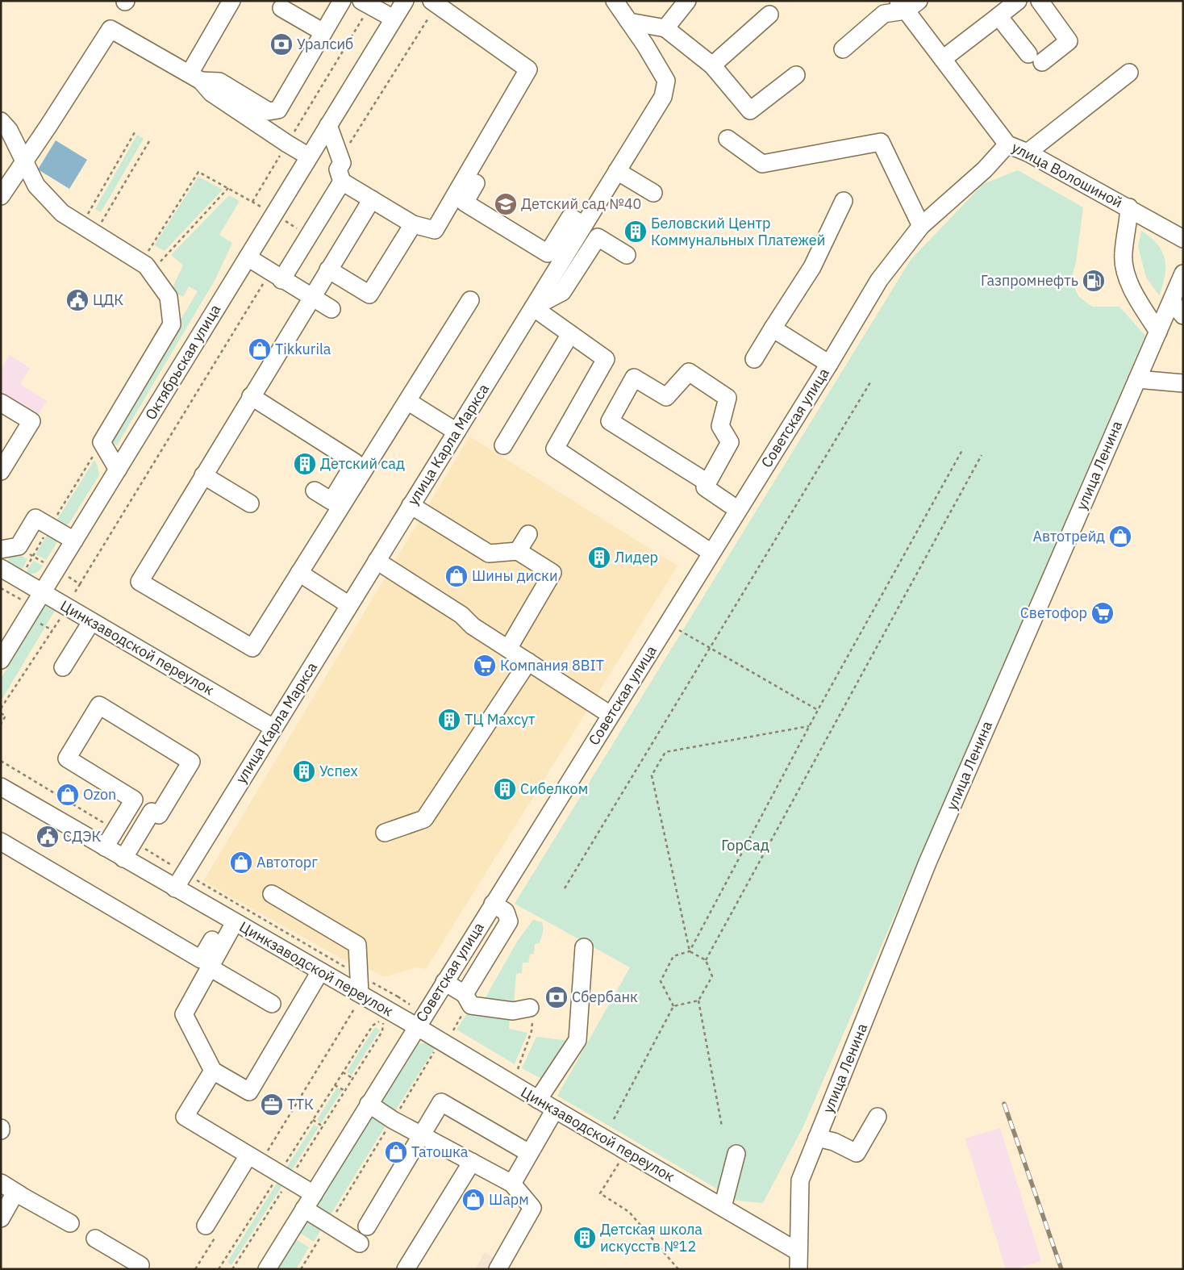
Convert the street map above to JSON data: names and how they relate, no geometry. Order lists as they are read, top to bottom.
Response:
{
  "streets": {
    "street": [
      "улица Волошиной",
      "Октябрьская улица",
      "Советская улица",
      "улица Карла Маркса",
      "улица Ленина",
      "Цинкзаводской переулок"
    ]
  },
  "crossings": [
    ["улица Волошиной", "Советская улица"],
    ["Октябрьская улица", "Цинкзаводской переулок"],
    ["Советская улица", "Цинкзаводской переулок"],
    ["улица Карла Маркса", "Цинкзаводской переулок"],
    ["улица Ленина", "Цинкзаводской переулок"]
  ],
  "parks": ["ГорСад"],
  "places": {
    "bank": ["Уралсиб", "Сбербанк"],
    "school or university": ["Детский сад №40"],
    "building": [
      "Беловский Центр Коммунальных Платежей",
      "Детский сад",
      "Лидер",
      "ТЦ Махсут",
      "Успех",
      "Сибелком",
      "Детская школа искусств №12"
    ],
    "fuel station": ["Газпромнефть"],
    "public building": ["ЦДК", "СДЭК"],
    "shop": [
      "Tikkurila",
      "Автотрейд",
      "Шины диски",
      "Ozon",
      "Автоторг",
      "Татошка",
      "Шарм"
    ],
    "supermarket": ["Светофор", "Компания 8BIT"],
    "office": ["ТТК"]
  }
}
